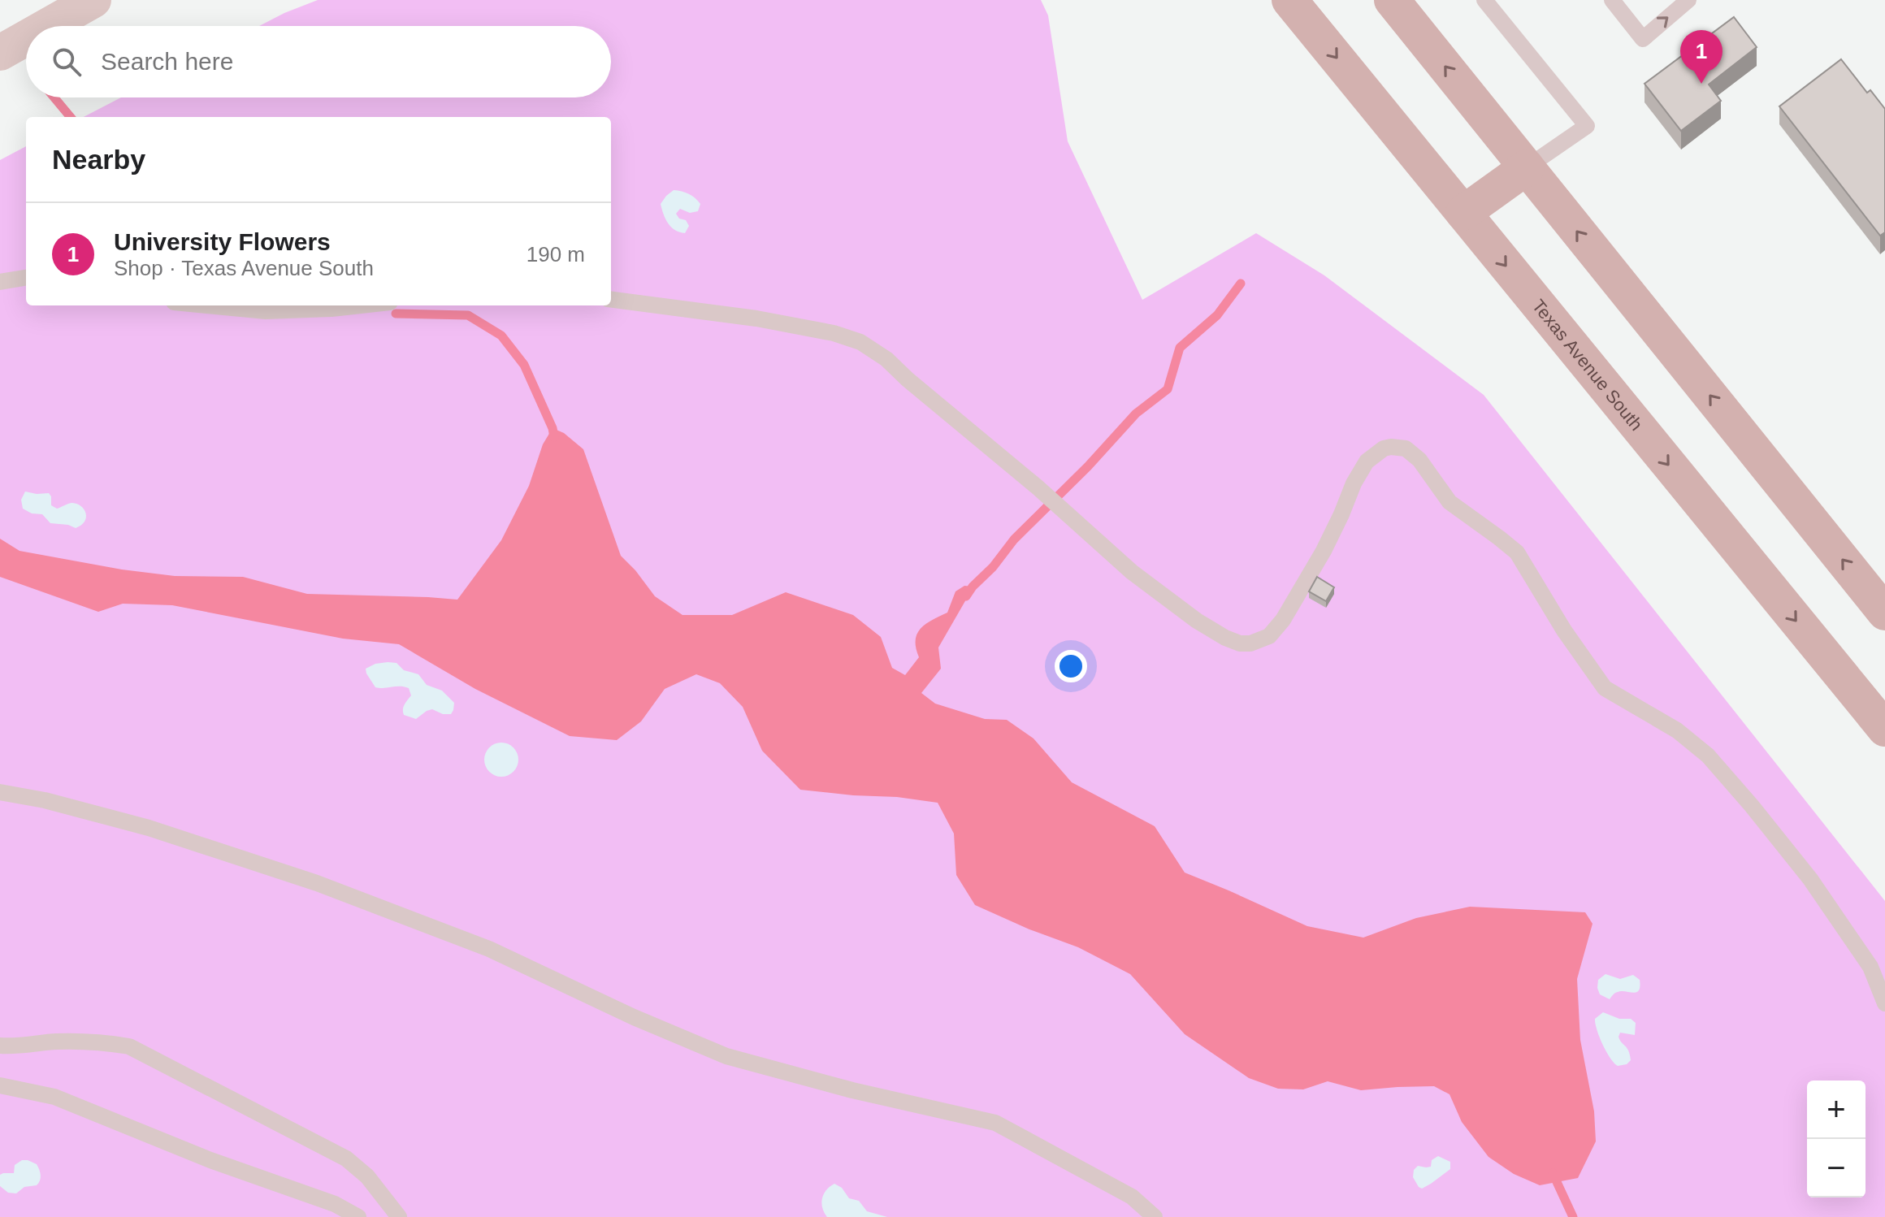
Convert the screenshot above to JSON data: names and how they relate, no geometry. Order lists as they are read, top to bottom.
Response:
{
  "streets": {
    "main road": ["Texas Avenue South"]
  },
  "page": {
    "search": "Search here",
    "pins": "1",
    "heading": "Nearby",
    "list": [
      {
        "mark": "1",
        "name": "University Flowers",
        "note": "Shop · Texas Avenue South",
        "value": "190 m"
      }
    ],
    "map_buttons": ["+", "−"]
  }
}
